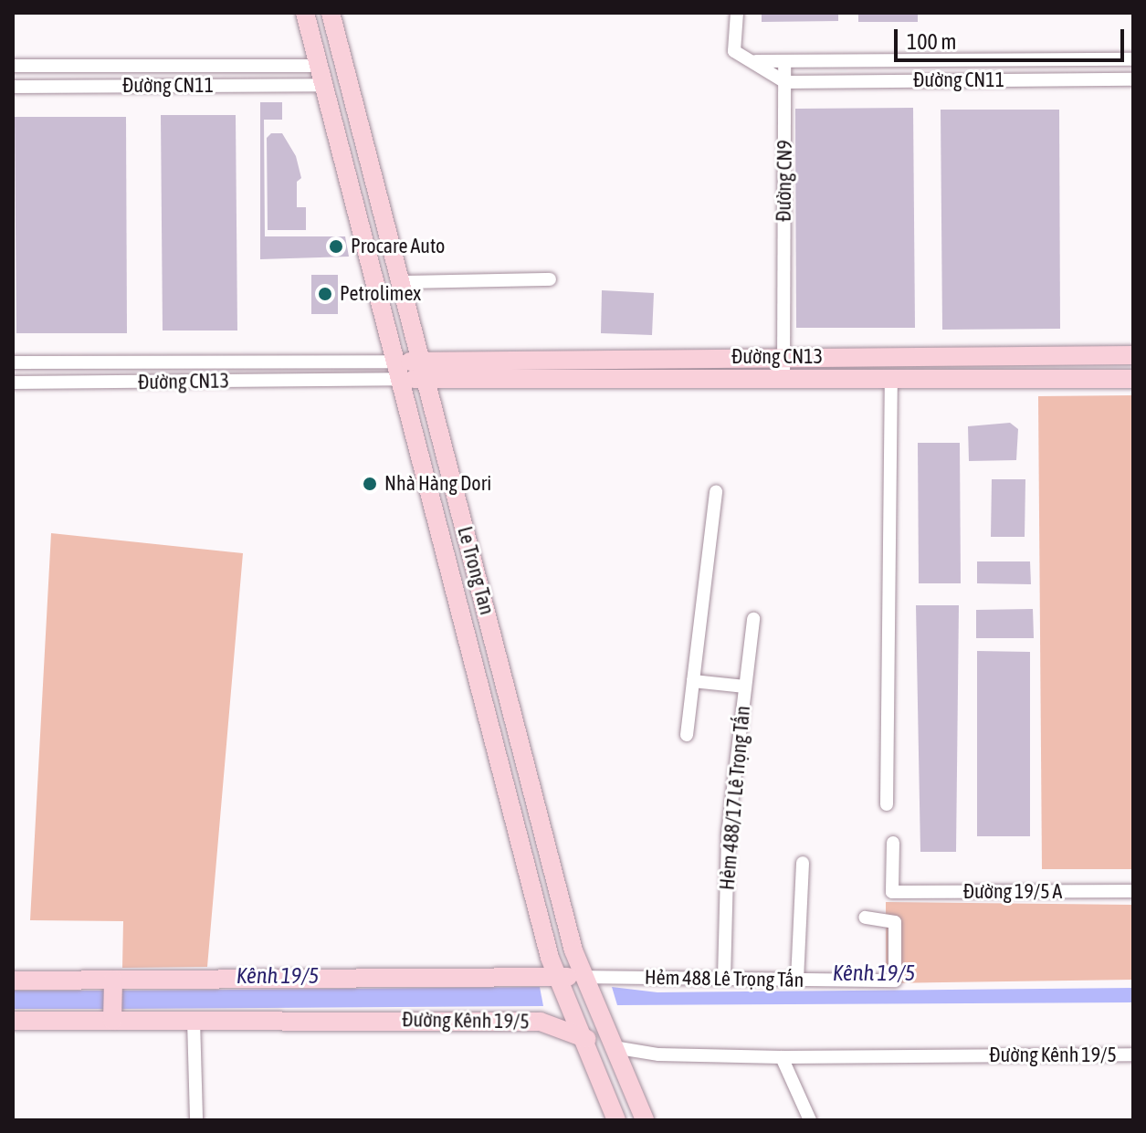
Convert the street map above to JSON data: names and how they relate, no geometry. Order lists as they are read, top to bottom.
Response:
{
  "streets": {
    "street": [
      "Đường CN11",
      "Đường CN9",
      "Đường CN13",
      "Le Trong Tan",
      "Hẻm 488/17 Lê Trọng Tấn",
      "Đường 19/5 A",
      "Hẻm 488 Lê Trọng Tấn",
      "Đường Kênh 19/5"
    ]
  },
  "crossings": [
    ["Đường CN11", "Đường CN9"],
    ["Đường CN11", "Le Trong Tan"],
    ["Đường CN9", "Đường CN13"],
    ["Đường CN13", "Le Trong Tan"],
    ["Le Trong Tan", "Hẻm 488 Lê Trọng Tấn"],
    ["Le Trong Tan", "Đường Kênh 19/5"],
    ["Hẻm 488/17 Lê Trọng Tấn", "Hẻm 488 Lê Trọng Tấn"],
    ["Hẻm 488 Lê Trọng Tấn", "Đường Kênh 19/5"]
  ],
  "water": ["Kênh 19/5"],
  "places": ["Procare Auto", "Petrolimex", "Nhà Hàng Dori"],
  "scale_bar": "100 m"
}
